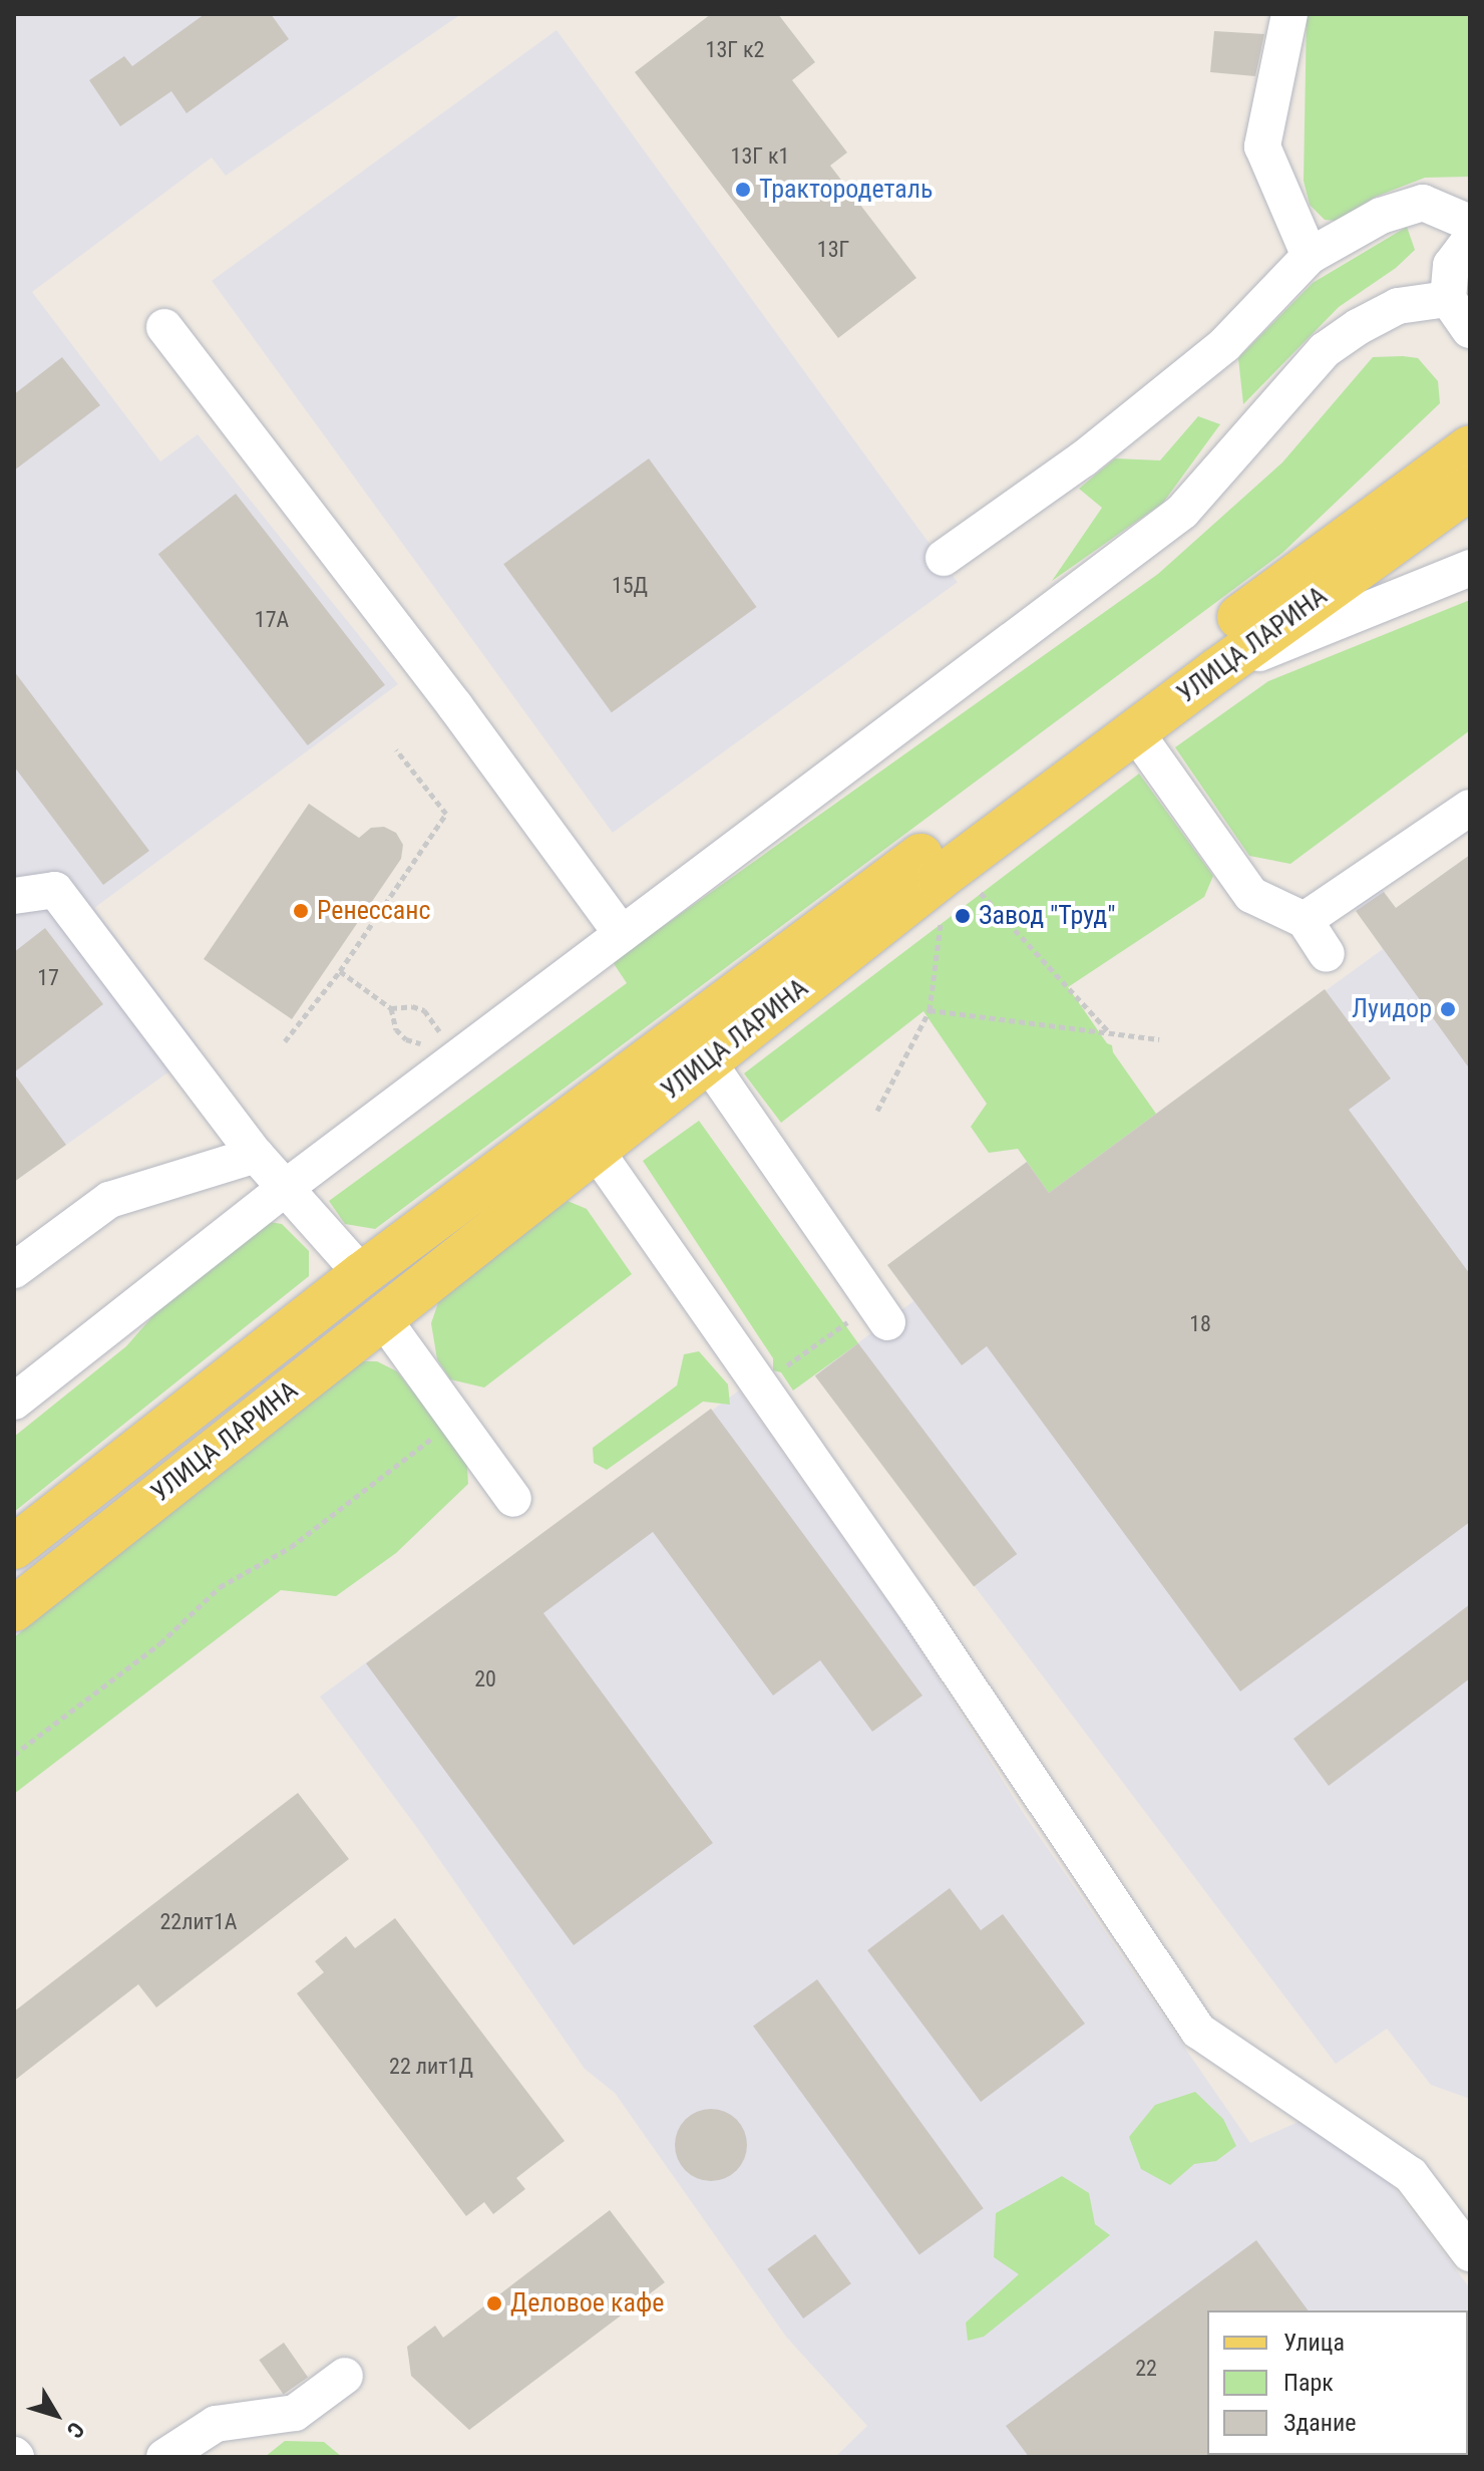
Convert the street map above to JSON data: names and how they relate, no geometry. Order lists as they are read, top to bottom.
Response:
{
  "streets": {
    "main road": ["УЛИЦА ЛАРИНА"]
  },
  "places": [
    "Трактородеталь",
    "Ренессанс",
    "Завод \"Труд\"",
    "Луидор",
    "Деловое кафе"
  ],
  "house_numbers": [
    "13Г к2",
    "13Г к1",
    "13Г",
    "15Д",
    "17А",
    "17",
    "18",
    "20",
    "22лит1А",
    "22 лит1Д",
    "22"
  ],
  "legend": ["Улица", "Парк", "Здание"],
  "north": "bottom right"
}
